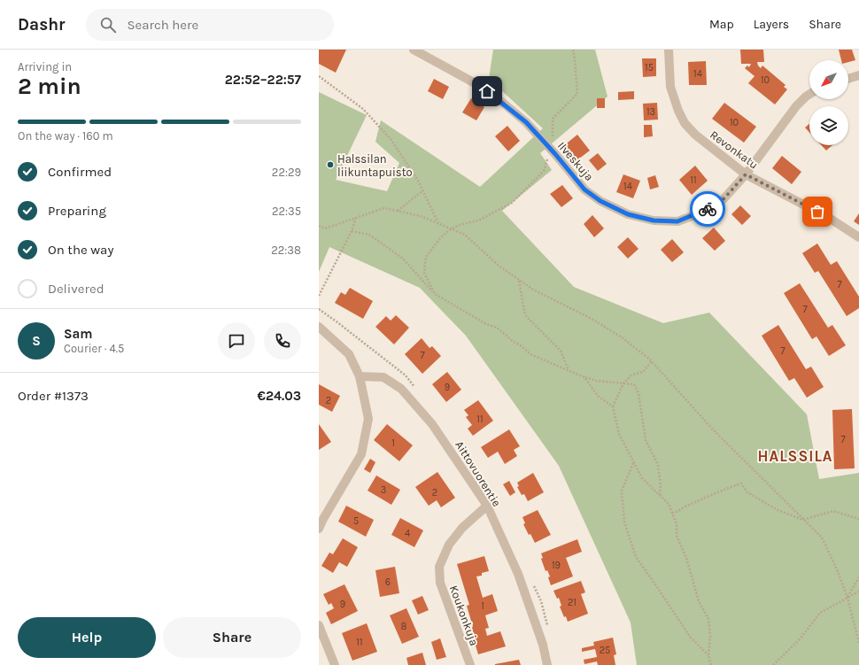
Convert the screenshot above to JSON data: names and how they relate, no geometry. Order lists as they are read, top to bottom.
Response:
{
  "streets": {
    "street": [
      "Revonkatu",
      "Ilveskuja",
      "Aittovuorentie",
      "Koukonkuja"
    ]
  },
  "crossings": [
    ["Revonkatu", "Ilveskuja"],
    ["Aittovuorentie", "Koukonkuja"]
  ],
  "districts": ["HALSSILA"],
  "places": ["Halssilan liikuntapuisto"],
  "house_numbers": [
    "15",
    "14",
    "10",
    "13",
    "10",
    "11",
    "14",
    "7",
    "7",
    "7",
    "7",
    "9",
    "2",
    "11",
    "7",
    "1",
    "3",
    "2",
    "5",
    "4",
    "19",
    "6",
    "21",
    "9",
    "1",
    "8",
    "11",
    "25"
  ],
  "north": "bottom left",
  "page": {
    "header": "Dashr",
    "search": "Search here",
    "nav": ["Map", "Layers", "Share"],
    "heading": ["2 min", "Arriving in", "22:52–22:57"],
    "panel": [
      "Sam",
      "Courier · 4.5",
      "Order #1373",
      "€24.03"
    ],
    "bar": "On the way · 160 m",
    "list": [
      ["Confirmed", "22:29"],
      ["Preparing", "22:35"],
      ["On the way", "22:38"],
      "Delivered"
    ],
    "round": "S",
    "buttons": ["Help", "Share"]
  }
}
